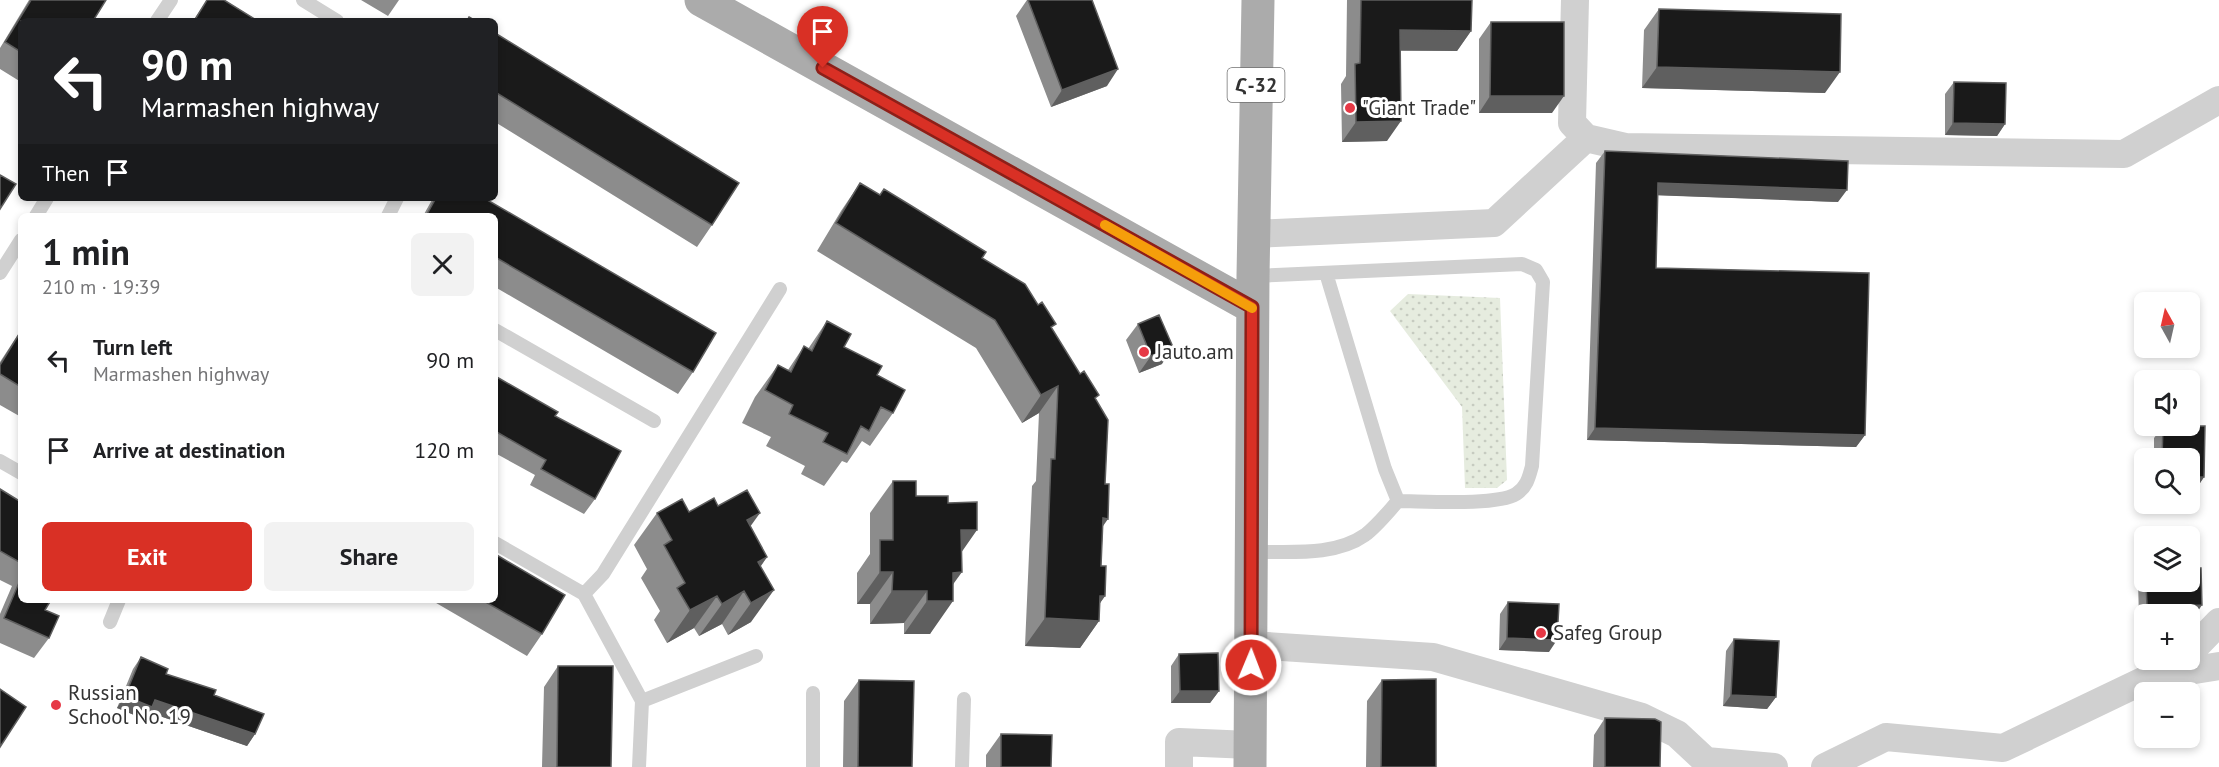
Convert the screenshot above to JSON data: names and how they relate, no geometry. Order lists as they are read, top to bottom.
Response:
{
  "streets": {
    "main road": ["Հ-32"]
  },
  "places": [
    "\"Giant Trade\"",
    "Jauto.am",
    "Safeg Group",
    "Russian School No. 19"
  ],
  "north": "top",
  "page": {
    "turn": ["90 m", "Marmashen highway"],
    "then": "Then",
    "heading": ["1 min", "210 m · 19:39"],
    "map_buttons": ["+", "−"],
    "list": [
      {
        "name": "Turn left",
        "note": "Marmashen highway",
        "value": "90 m"
      },
      {
        "name": "Arrive at destination",
        "value": "120 m"
      }
    ],
    "buttons": ["Exit", "Share"]
  }
}
